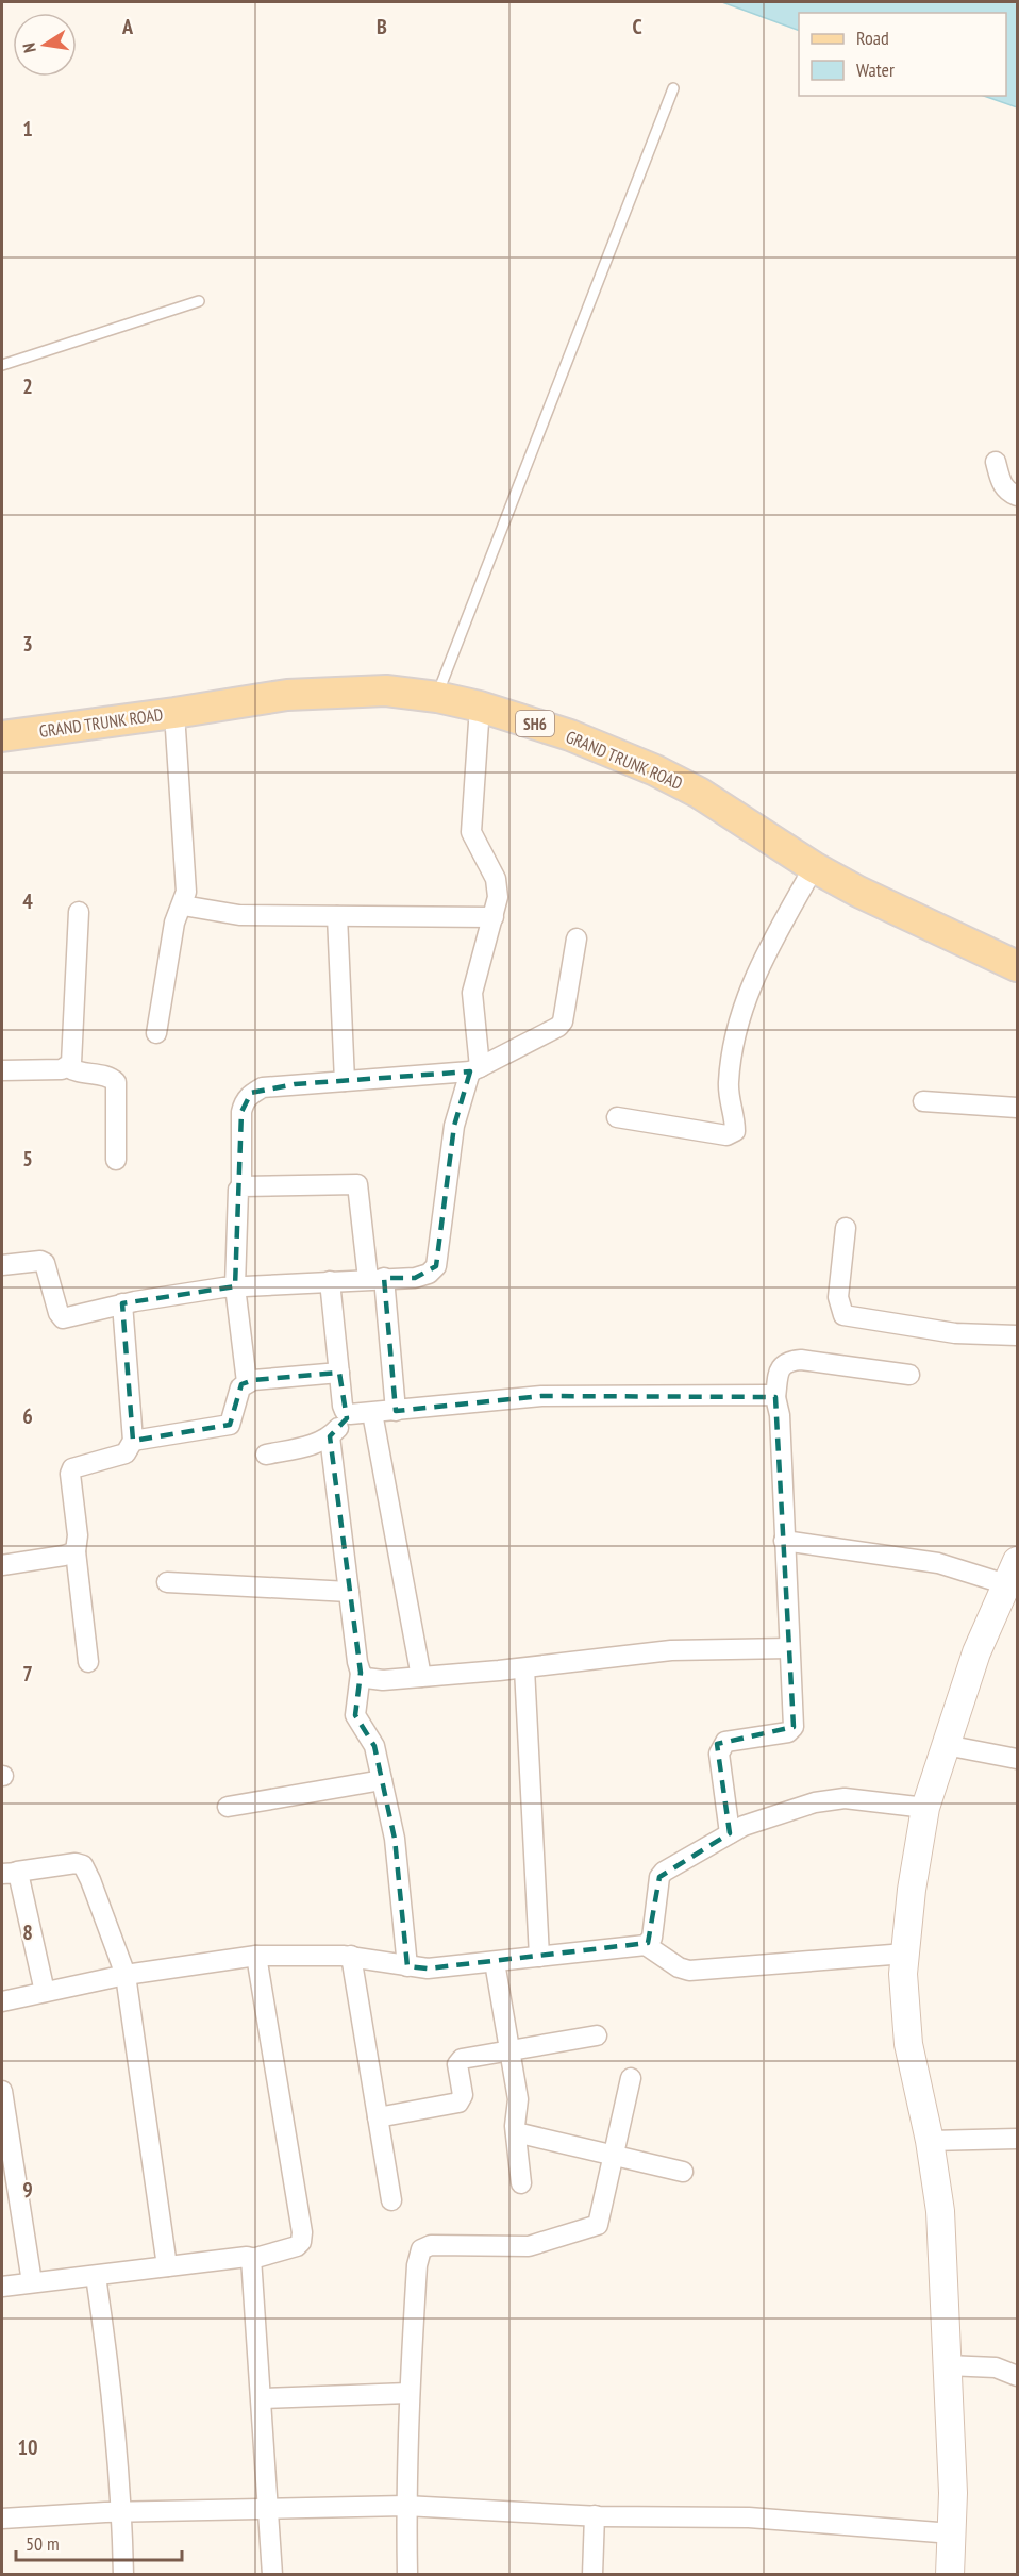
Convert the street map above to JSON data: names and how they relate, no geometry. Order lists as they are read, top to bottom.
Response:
{
  "streets": {
    "main road": ["GRAND TRUNK ROAD", "SH6"]
  },
  "legend": ["Road", "Water"],
  "scale_bar": "50 m",
  "north": "left",
  "grid": {
    "columns": ["A", "B", "C"],
    "rows": [
      "1",
      "2",
      "3",
      "4",
      "5",
      "6",
      "7",
      "8",
      "9",
      "10"
    ]
  }
}
